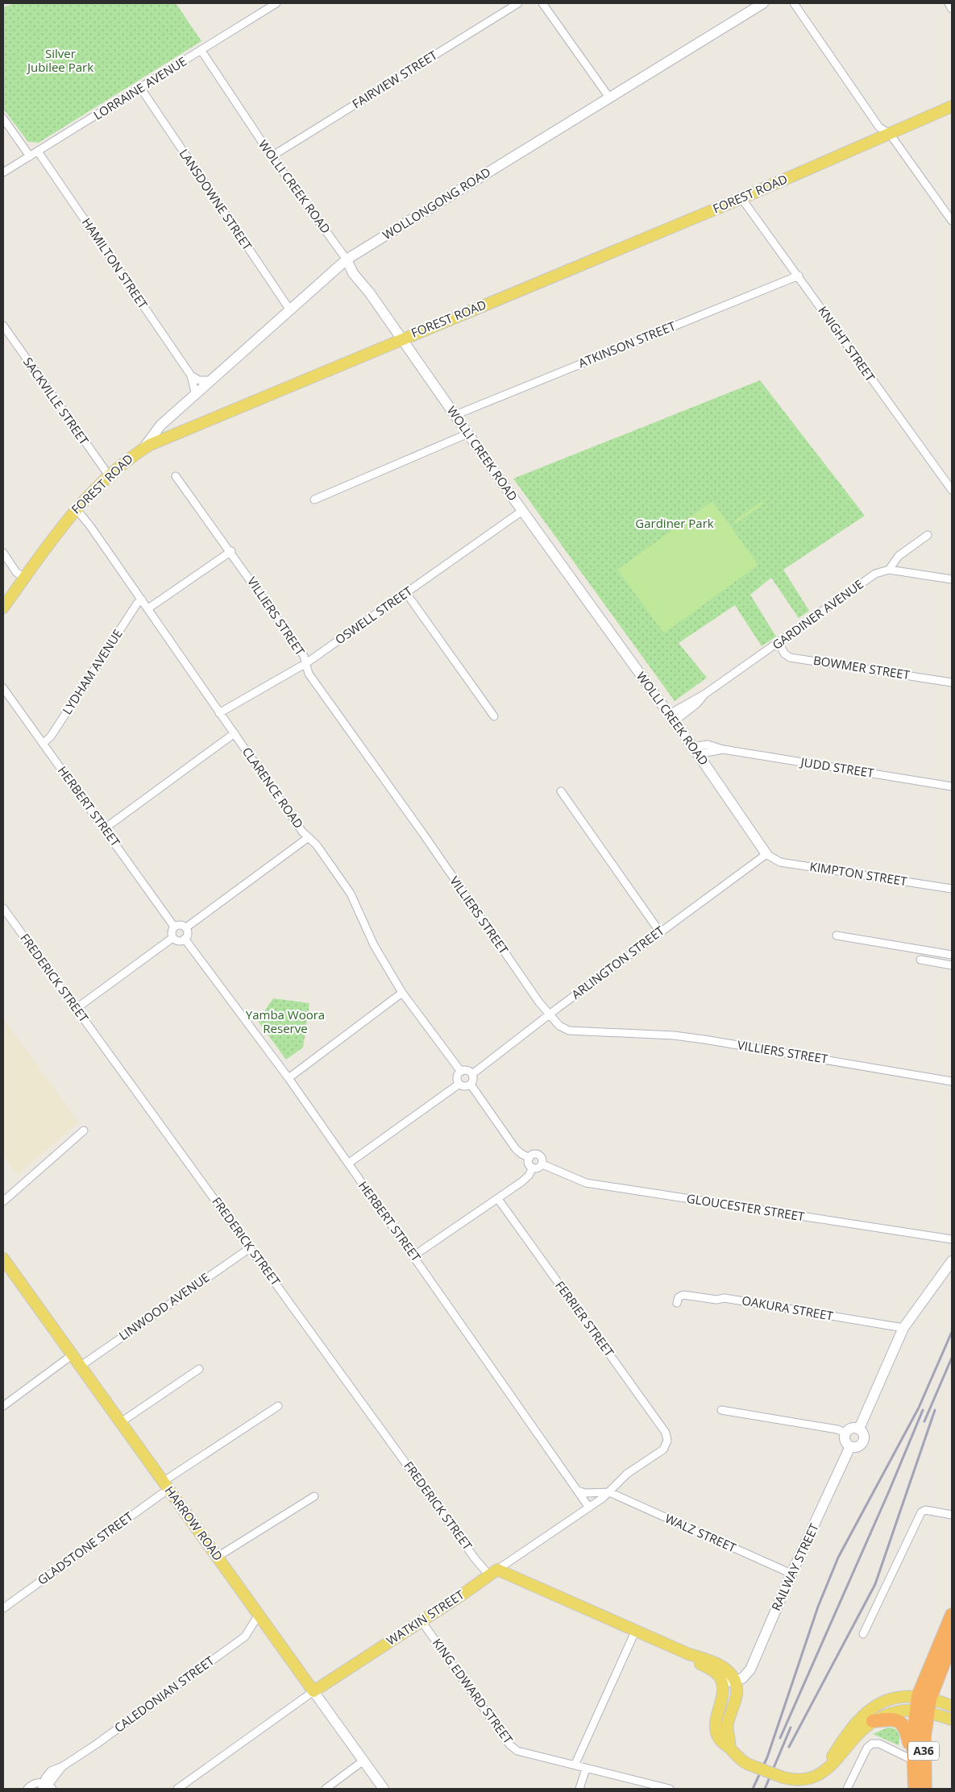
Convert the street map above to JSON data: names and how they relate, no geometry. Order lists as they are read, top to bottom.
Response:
{
  "streets": {
    "highway": ["A36"],
    "main road": [
      "FOREST ROAD",
      "FREDERICK STREET",
      "HARROW ROAD",
      "WATKIN STREET"
    ],
    "street": [
      "FAIRVIEW STREET",
      "LORRAINE AVENUE",
      "WOLLI CREEK ROAD",
      "LANSDOWNE STREET",
      "WOLLONGONG ROAD",
      "HAMILTON STREET",
      "KNIGHT STREET",
      "ATKINSON STREET",
      "SACKVILLE STREET",
      "GARDINER AVENUE",
      "OSWELL STREET",
      "VILLIERS STREET",
      "BOWMER STREET",
      "LYDHAM AVENUE",
      "JUDD STREET",
      "CLARENCE ROAD",
      "HERBERT STREET",
      "KIMPTON STREET",
      "ARLINGTON STREET",
      "GLOUCESTER STREET",
      "LINWOOD AVENUE",
      "OAKURA STREET",
      "FERRIER STREET",
      "WALZ STREET",
      "GLADSTONE STREET",
      "RAILWAY STREET",
      "KING EDWARD STREET",
      "CALEDONIAN STREET"
    ]
  },
  "crossings": [
    ["FAIRVIEW STREET", "WOLLI CREEK ROAD"],
    ["LORRAINE AVENUE", "WOLLI CREEK ROAD"],
    ["LORRAINE AVENUE", "LANSDOWNE STREET"],
    ["LORRAINE AVENUE", "HAMILTON STREET"],
    ["WOLLI CREEK ROAD", "FOREST ROAD"],
    ["WOLLI CREEK ROAD", "WOLLONGONG ROAD"],
    ["WOLLI CREEK ROAD", "ATKINSON STREET"],
    ["WOLLI CREEK ROAD", "GARDINER AVENUE"],
    ["WOLLI CREEK ROAD", "OSWELL STREET"],
    ["WOLLI CREEK ROAD", "JUDD STREET"],
    ["WOLLI CREEK ROAD", "KIMPTON STREET"],
    ["WOLLI CREEK ROAD", "ARLINGTON STREET"],
    ["FOREST ROAD", "WOLLONGONG ROAD"],
    ["FOREST ROAD", "KNIGHT STREET"],
    ["FOREST ROAD", "SACKVILLE STREET"],
    ["FOREST ROAD", "CLARENCE ROAD"],
    ["LANSDOWNE STREET", "WOLLONGONG ROAD"],
    ["WOLLONGONG ROAD", "HAMILTON STREET"],
    ["KNIGHT STREET", "ATKINSON STREET"],
    ["GARDINER AVENUE", "BOWMER STREET"],
    ["OSWELL STREET", "VILLIERS STREET"],
    ["OSWELL STREET", "CLARENCE ROAD"],
    ["VILLIERS STREET", "ARLINGTON STREET"],
    ["LYDHAM AVENUE", "CLARENCE ROAD"],
    ["LYDHAM AVENUE", "HERBERT STREET"],
    ["CLARENCE ROAD", "ARLINGTON STREET"],
    ["HERBERT STREET", "WATKIN STREET"],
    ["KIMPTON STREET", "ARLINGTON STREET"],
    ["FREDERICK STREET", "LINWOOD AVENUE"],
    ["FREDERICK STREET", "RAILWAY STREET"],
    ["FREDERICK STREET", "WATKIN STREET"],
    ["LINWOOD AVENUE", "HARROW ROAD"],
    ["FERRIER STREET", "WATKIN STREET"],
    ["HARROW ROAD", "GLADSTONE STREET"],
    ["HARROW ROAD", "WATKIN STREET"],
    ["HARROW ROAD", "CALEDONIAN STREET"],
    ["WALZ STREET", "RAILWAY STREET"],
    ["WALZ STREET", "WATKIN STREET"],
    ["WATKIN STREET", "KING EDWARD STREET"]
  ],
  "parks": ["Silver Jubilee Park", "Gardiner Park", "Yamba Woora Reserve"]
}
